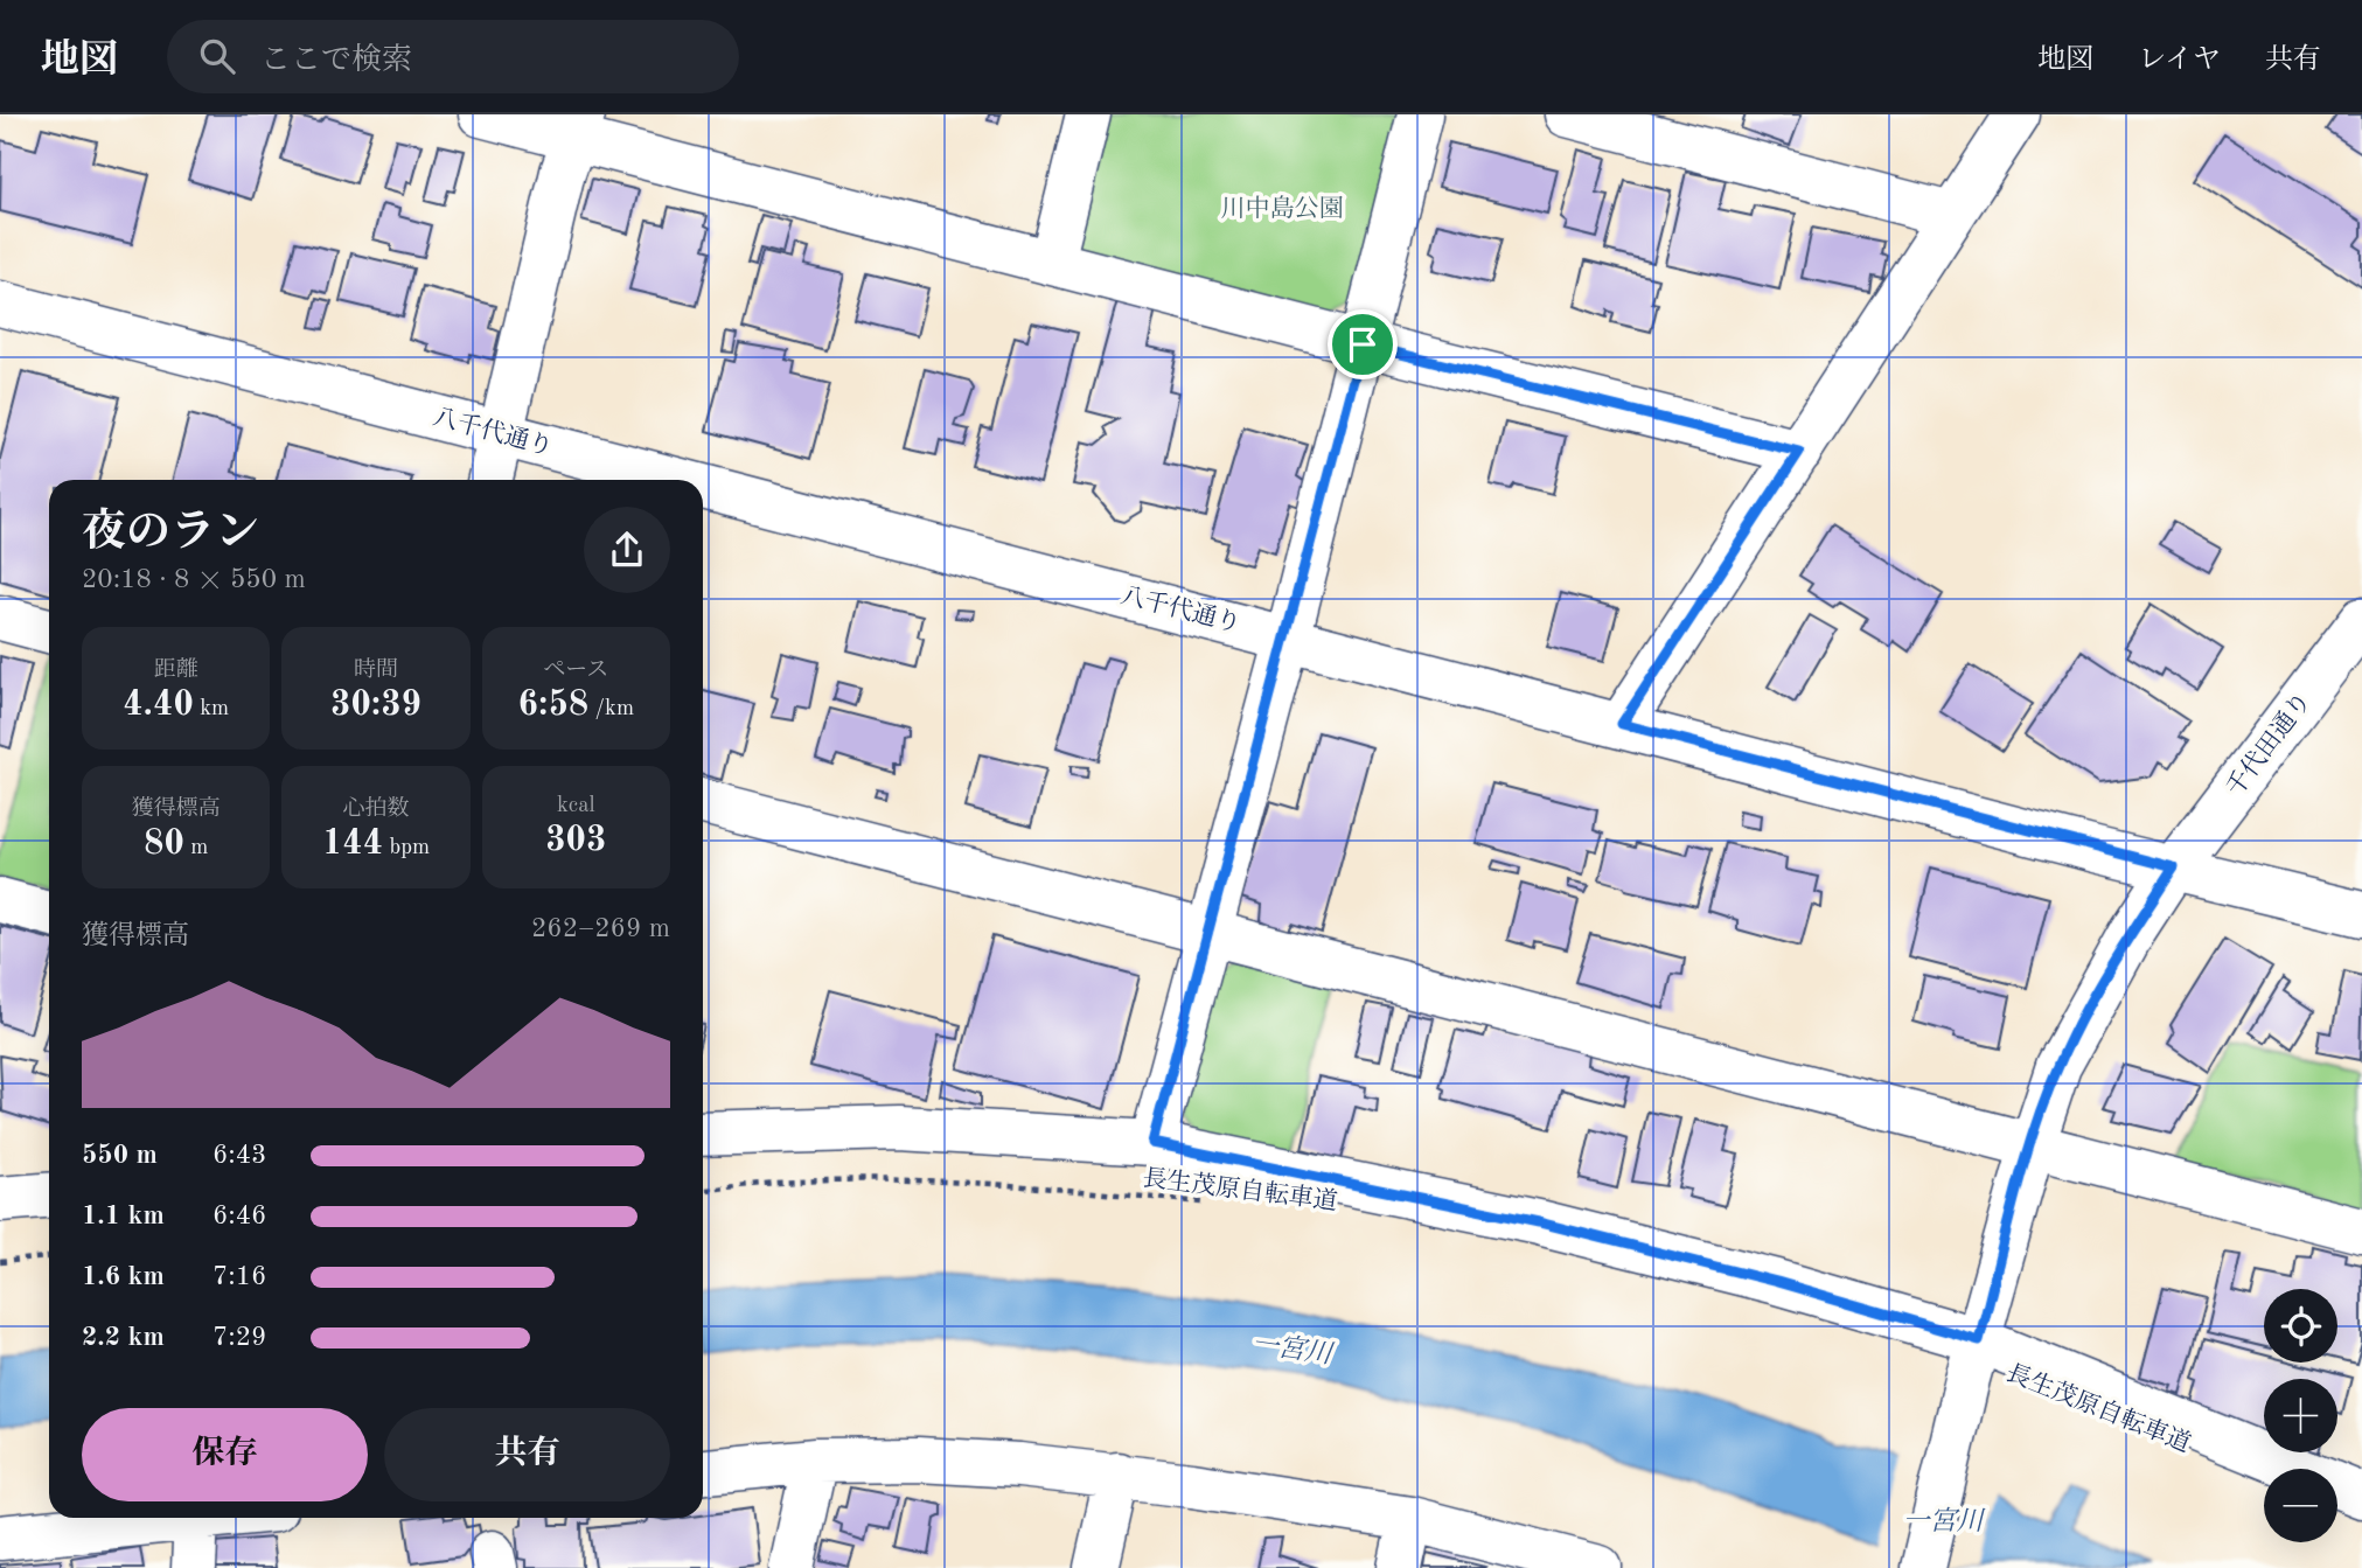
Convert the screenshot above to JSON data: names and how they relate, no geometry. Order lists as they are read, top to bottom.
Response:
{
  "streets": {
    "street": ["八千代通り", "千代田通り"],
    "path": ["長生茂原自転車道"]
  },
  "crossings": [
    ["八千代通り", "千代田通り"]
  ],
  "water": ["一宮川"],
  "parks": ["川中島公園"],
  "page": {
    "header": "地図",
    "search": "ここで検索",
    "nav": ["地図", "レイヤ", "共有"],
    "heading": ["夜のラン", "20:18 · 8 × 550 m"],
    "stats": [
      ["距離", "4.40 km"],
      ["時間", "30:39"],
      ["ペース", "6:58 /km"],
      ["獲得標高", "80 m"],
      ["心拍数", "144 bpm"],
      ["kcal", "303"]
    ],
    "chart": ["獲得標高", "262–269 m"],
    "list": [
      {
        "name": "550 m",
        "note": "6:43"
      },
      {
        "name": "1.1 km",
        "note": "6:46"
      },
      {
        "name": "1.6 km",
        "note": "7:16"
      },
      {
        "name": "2.2 km",
        "note": "7:29"
      }
    ],
    "map_buttons": ["+", "−"],
    "buttons": ["保存", "共有"]
  }
}
